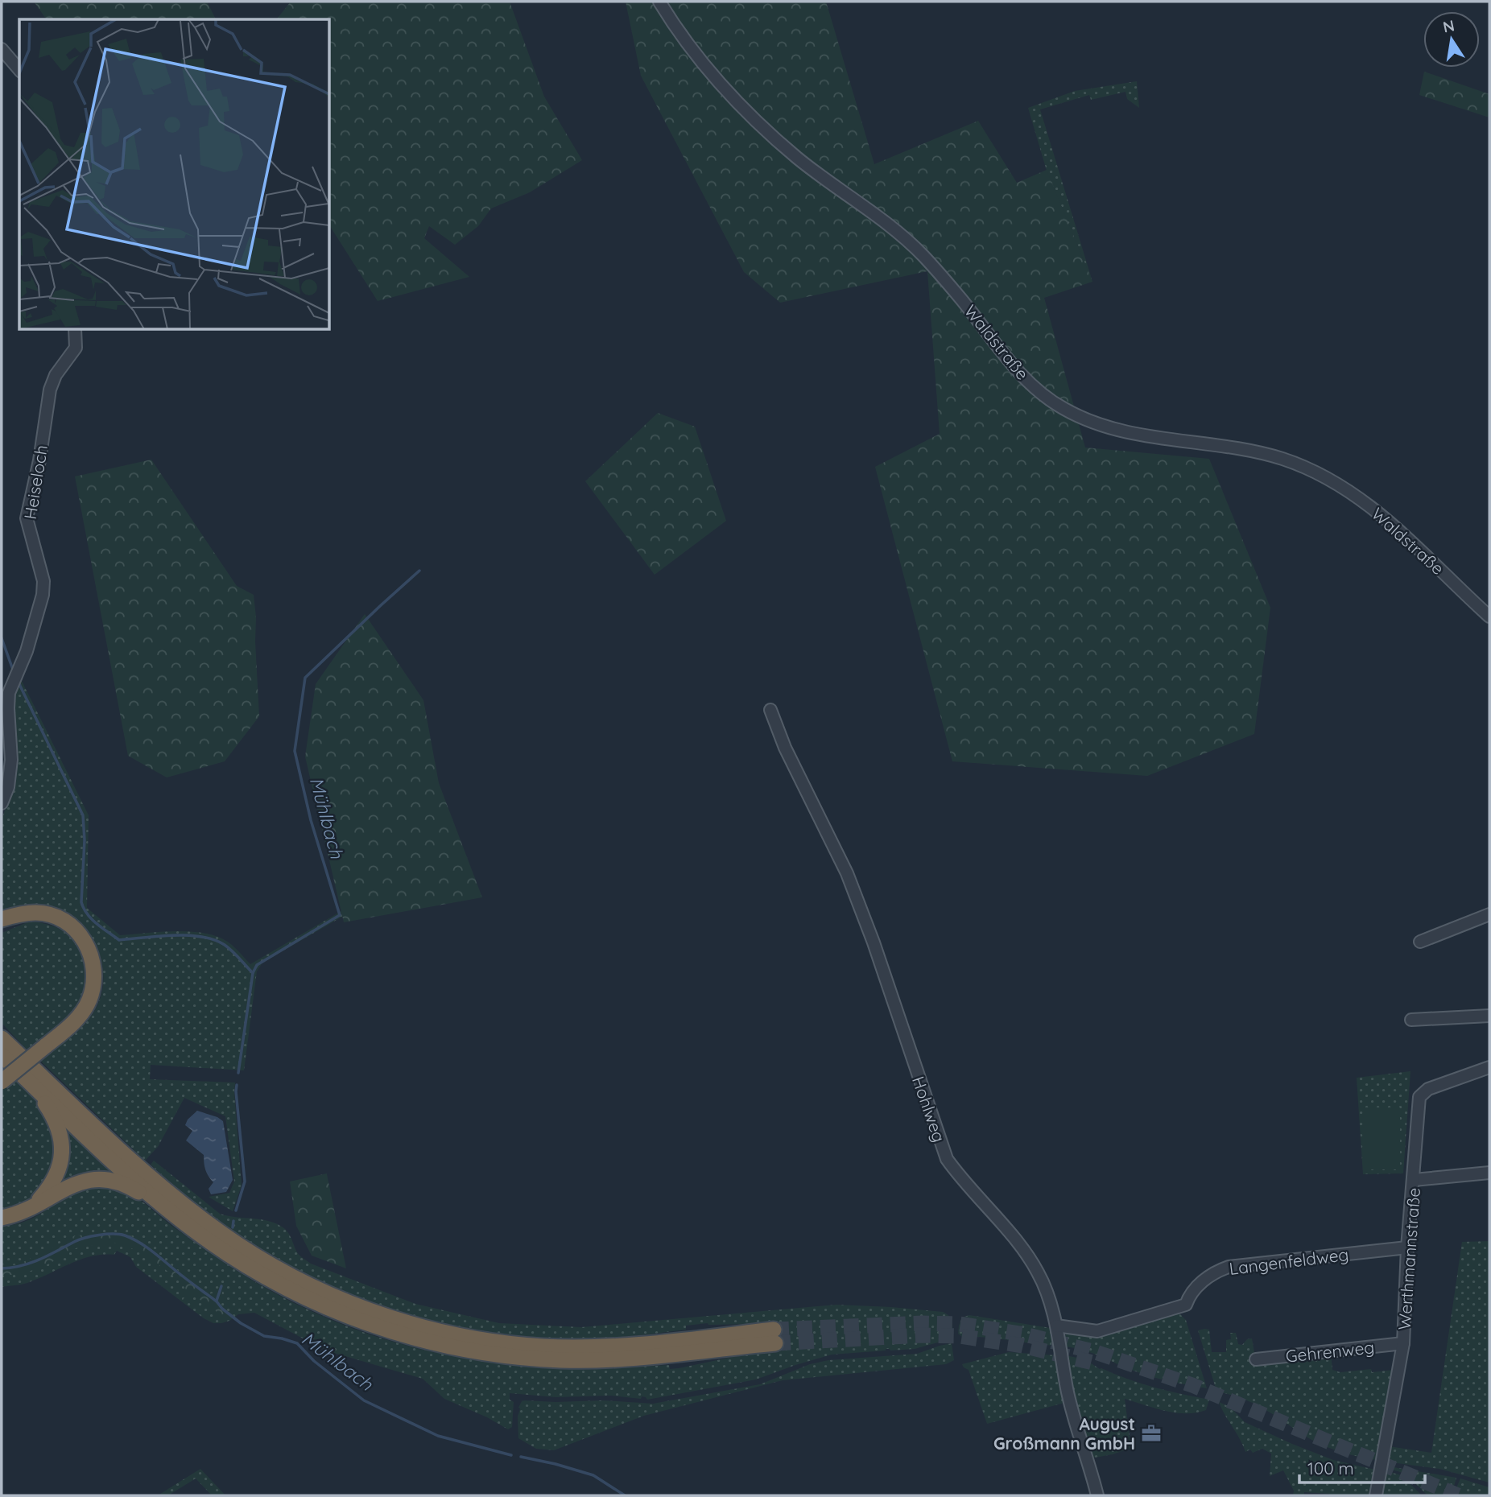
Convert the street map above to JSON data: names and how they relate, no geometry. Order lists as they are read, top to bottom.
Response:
{
  "streets": {
    "street": [
      "Waldstraße",
      "Heiseloch",
      "Hohlweg",
      "Werthmannstraße",
      "Langenfeldweg",
      "Gehrenweg"
    ]
  },
  "crossings": [
    ["Hohlweg", "Langenfeldweg"],
    ["Werthmannstraße", "Langenfeldweg"],
    ["Werthmannstraße", "Gehrenweg"]
  ],
  "water": ["Mühlbach"],
  "places": {
    "office": ["August Großmann GmbH"]
  },
  "scale_bar": "100 m",
  "north": "top"
}
